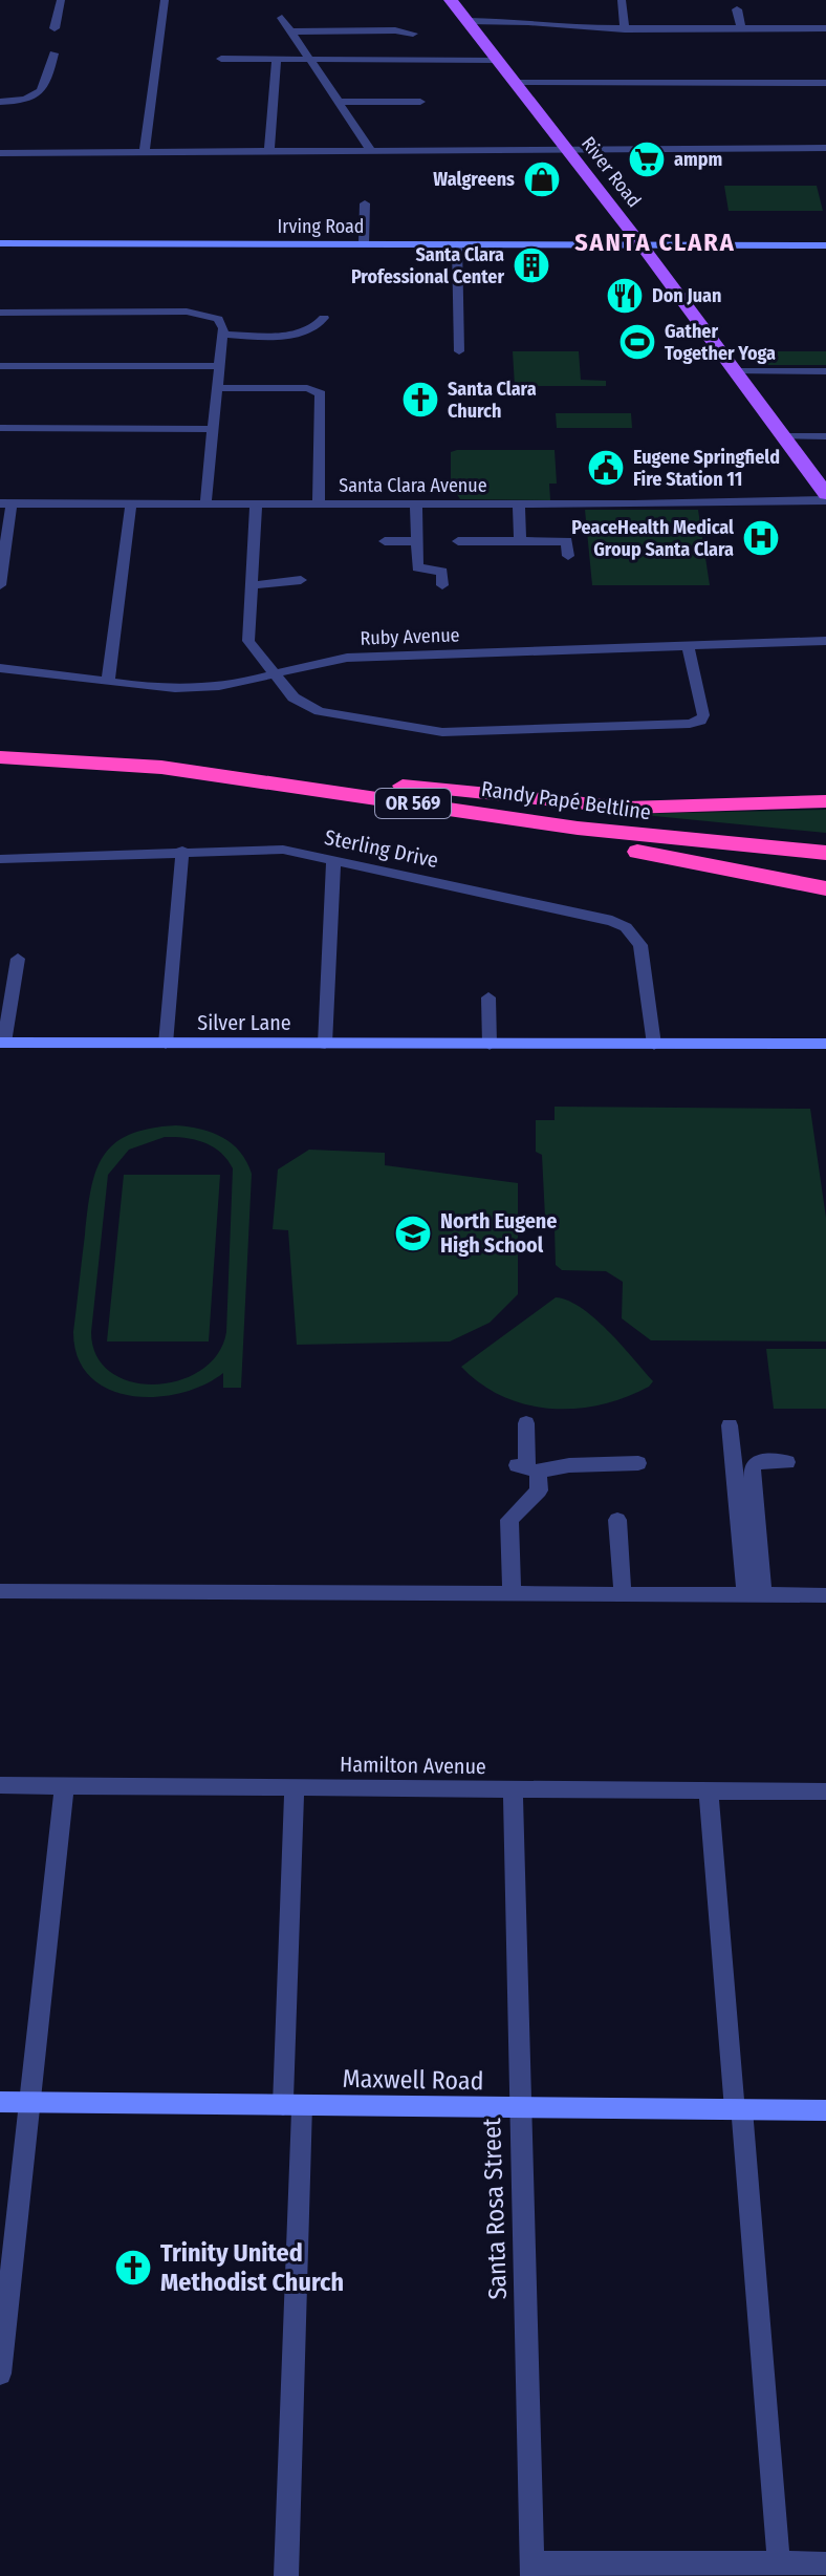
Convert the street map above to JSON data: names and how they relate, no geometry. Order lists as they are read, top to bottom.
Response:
{
  "streets": {
    "highway": ["Randy Papé Beltline", "OR 569"],
    "main road": [
      "River Road",
      "Irving Road",
      "Silver Lane",
      "Maxwell Road"
    ],
    "street": [
      "Santa Clara Avenue",
      "Ruby Avenue",
      "Sterling Drive",
      "Hamilton Avenue",
      "Santa Rosa Street"
    ]
  },
  "crossings": [
    ["River Road", "Irving Road"],
    ["Sterling Drive", "Silver Lane"],
    ["Hamilton Avenue", "Santa Rosa Street"],
    ["Maxwell Road", "Santa Rosa Street"]
  ],
  "districts": ["SANTA CLARA"],
  "places": {
    "supermarket": ["ampm"],
    "shop": ["Walgreens"],
    "building": ["Santa Clara Professional Center"],
    "restaurant": ["Don Juan"],
    "sports": ["Gather Together Yoga"],
    "church": ["Santa Clara Church", "Trinity United Methodist Church"],
    "public building": ["Eugene Springfield Fire Station 11"],
    "hospital": ["PeaceHealth Medical Group Santa Clara"],
    "school or university": ["North Eugene High School"]
  }
}
